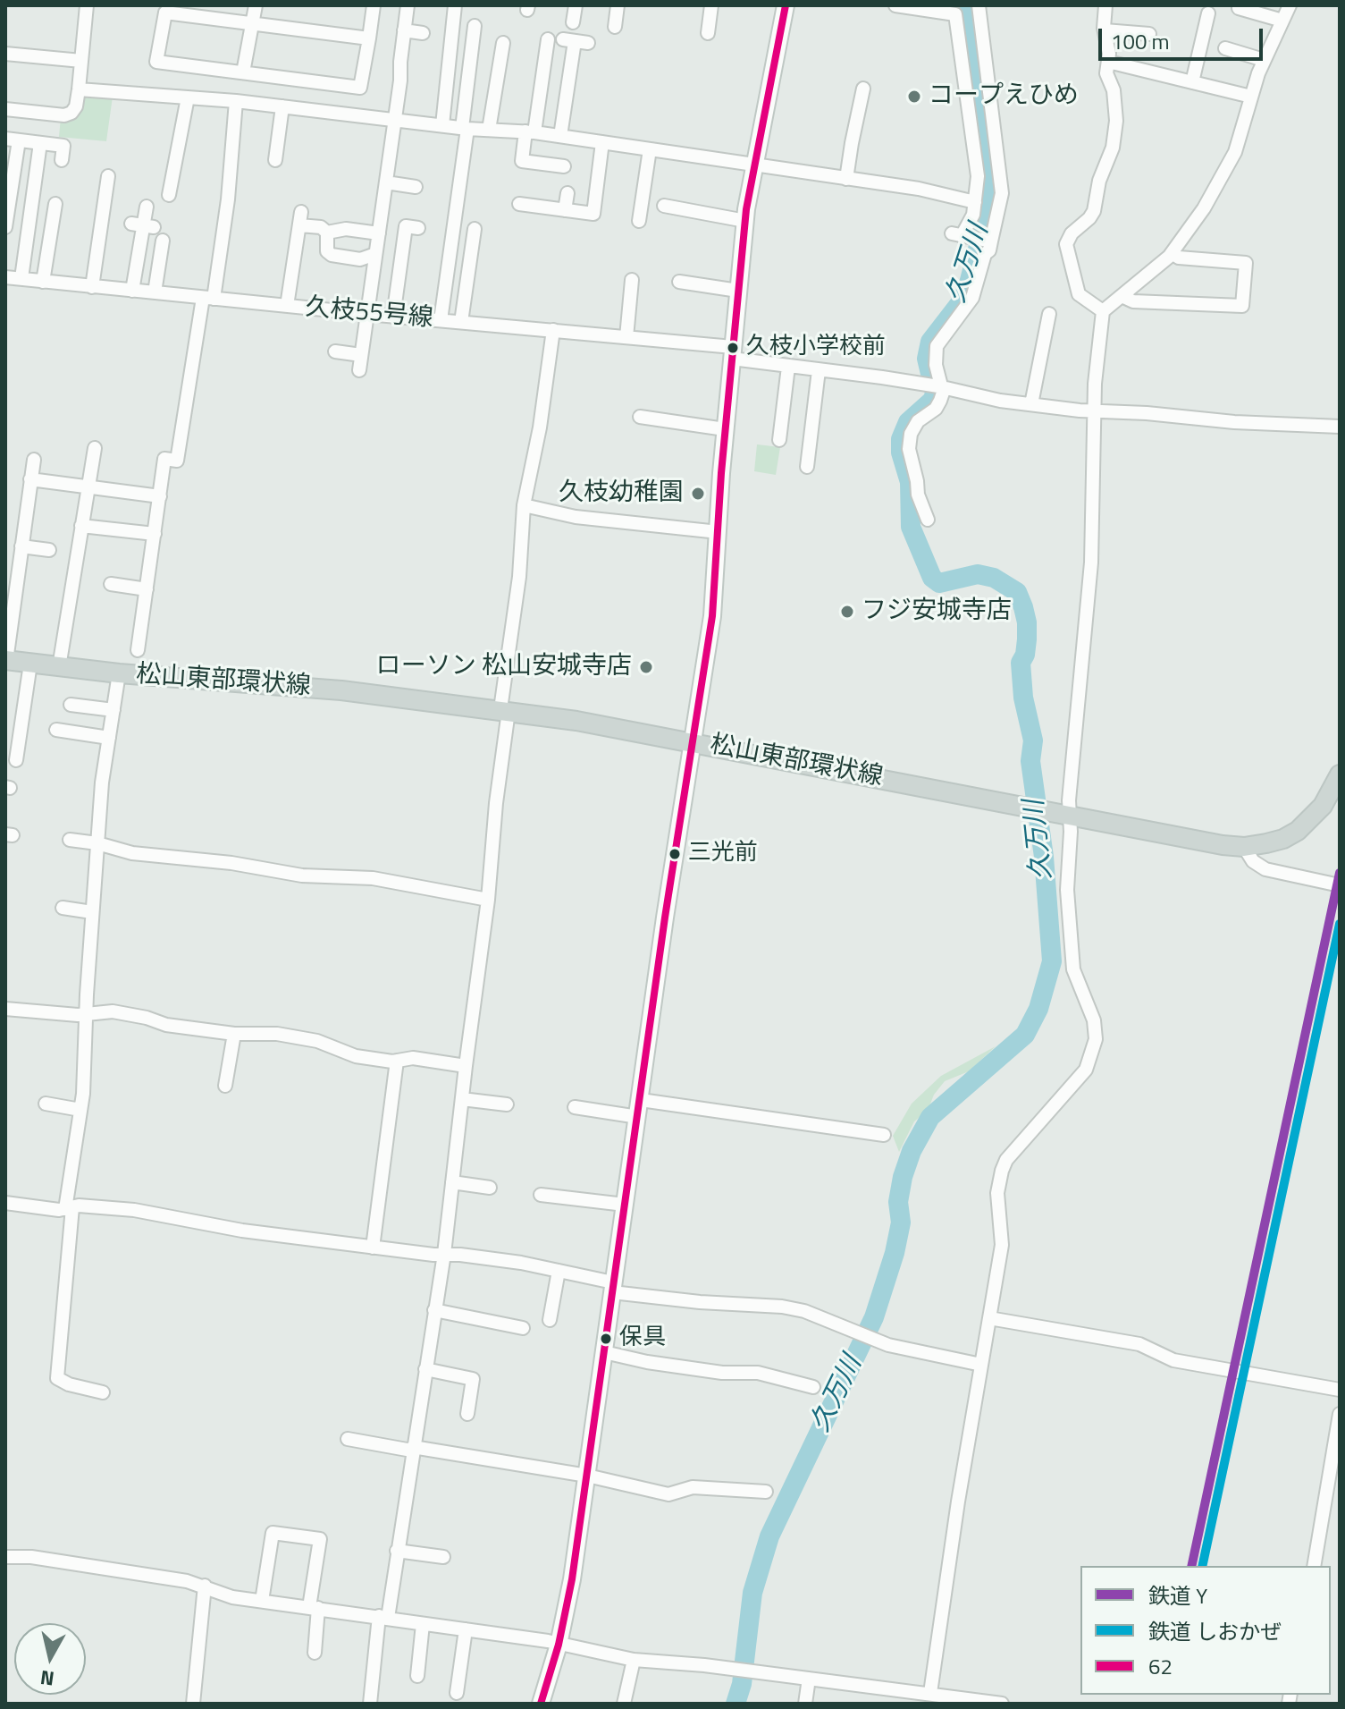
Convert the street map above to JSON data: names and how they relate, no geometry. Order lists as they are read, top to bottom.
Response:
{
  "streets": {
    "main road": ["松山東部環状線"],
    "street": ["久枝55号線"]
  },
  "water": ["久万川"],
  "places": [
    "コープえひめ",
    "久枝小学校前",
    "久枝幼稚園",
    "フジ安城寺店",
    "ローソン 松山安城寺店",
    "三光前",
    "保具"
  ],
  "lines": ["transit line 62", "rail line Y", "rail line しおかぜ"],
  "legend": ["鉄道 Y", "鉄道 しおかぜ", "62"],
  "scale_bar": "100 m",
  "north": "bottom"
}
